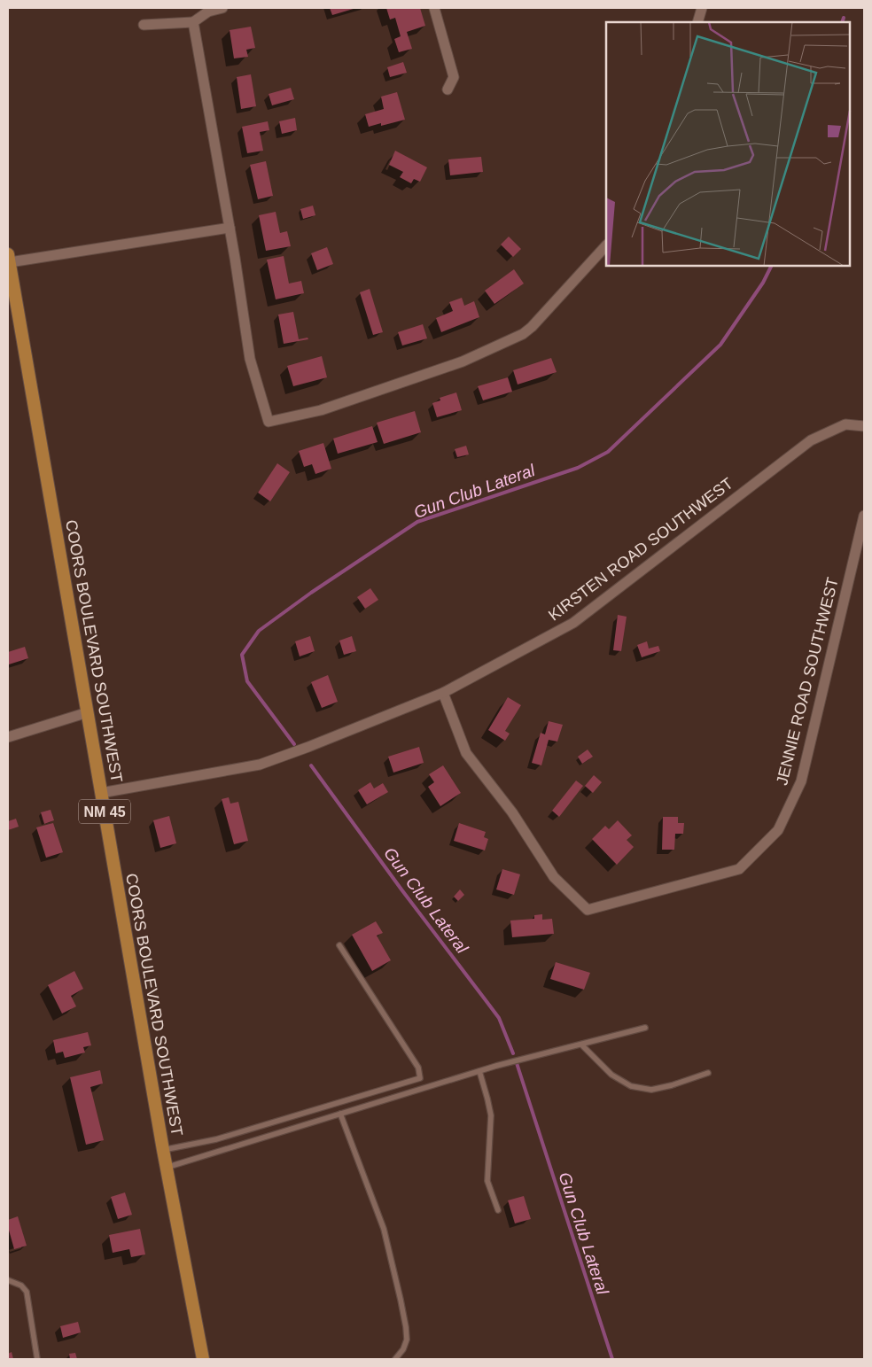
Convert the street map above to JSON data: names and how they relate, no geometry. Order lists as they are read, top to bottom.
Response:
{
  "streets": {
    "main road": ["COORS BOULEVARD SOUTHWEST", "NM 45"],
    "street": ["KIRSTEN ROAD SOUTHWEST", "JENNIE ROAD SOUTHWEST"]
  },
  "crossings": [
    ["KIRSTEN ROAD SOUTHWEST", "COORS BOULEVARD SOUTHWEST"],
    ["KIRSTEN ROAD SOUTHWEST", "JENNIE ROAD SOUTHWEST"]
  ],
  "water": ["Gun Club Lateral"]
}
